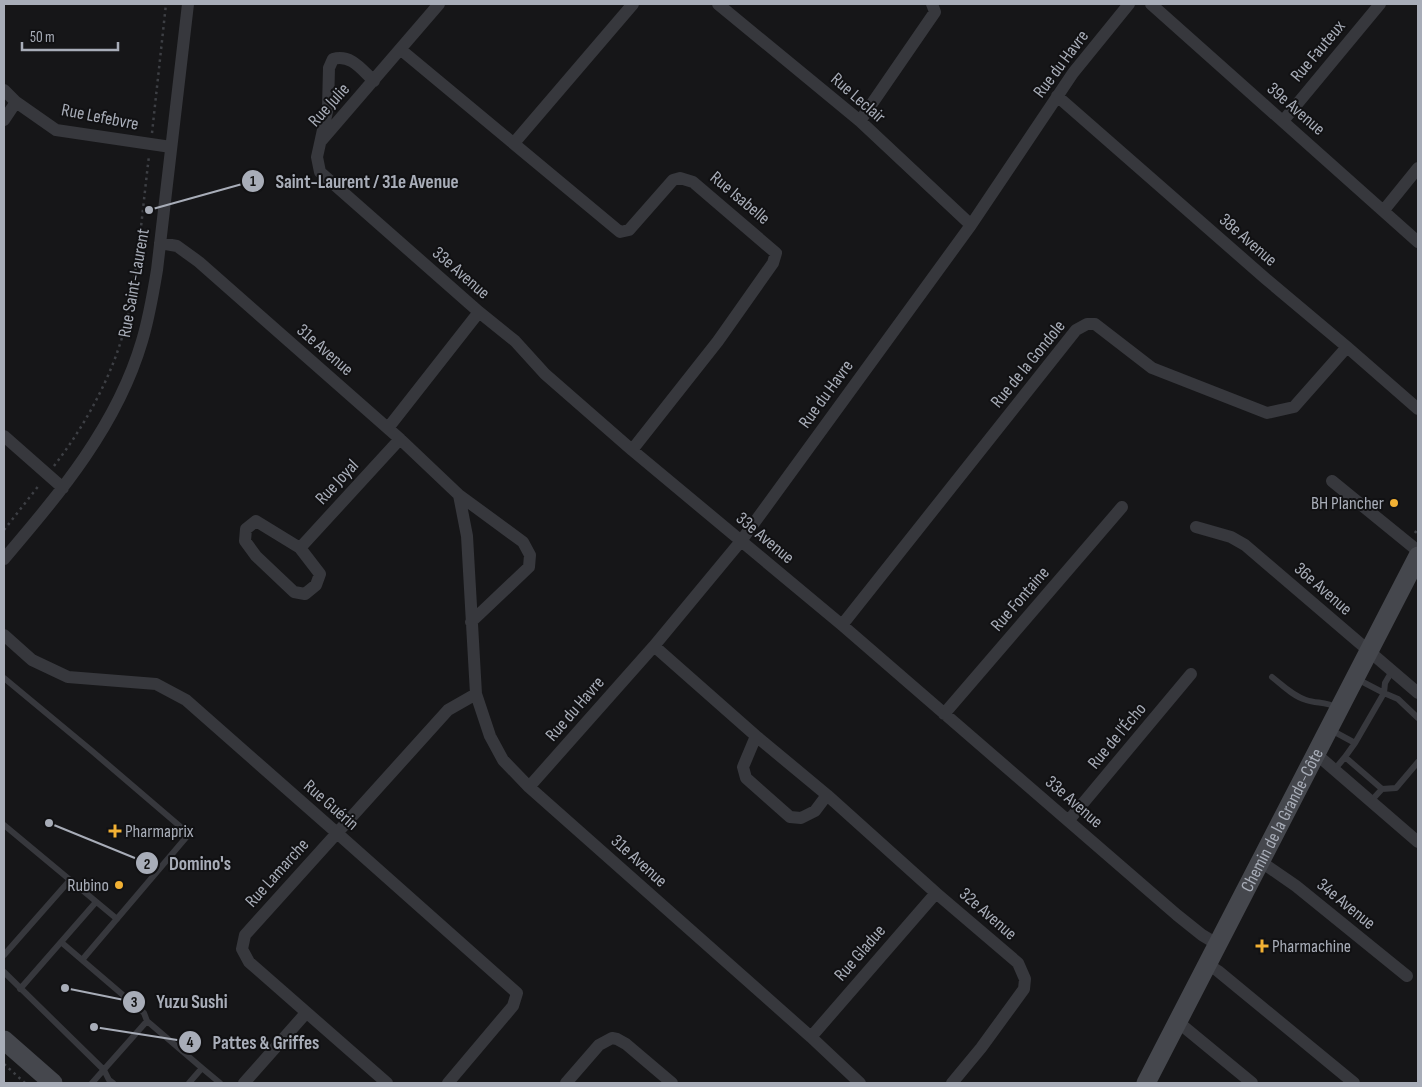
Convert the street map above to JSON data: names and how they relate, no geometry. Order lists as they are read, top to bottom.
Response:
{
  "streets": {
    "main road": ["Chemin de la Grande-Côte"],
    "street": [
      "Rue Fauteux",
      "Rue du Havre",
      "Rue Leclair",
      "Rue Julie",
      "39e Avenue",
      "Rue Lefebvre",
      "Rue Isabelle",
      "38e Avenue",
      "33e Avenue",
      "Rue Saint-Laurent",
      "31e Avenue",
      "Rue de la Gondole",
      "Rue Joyal",
      "36e Avenue",
      "Rue Fontaine",
      "Rue de l'Écho",
      "Rue Guérin",
      "Rue Lamarche",
      "34e Avenue",
      "32e Avenue",
      "Rue Gladue"
    ]
  },
  "crossings": [
    ["Rue Fauteux", "39e Avenue"],
    ["Rue du Havre", "Rue Leclair"],
    ["Rue du Havre", "38e Avenue"],
    ["Rue du Havre", "33e Avenue"],
    ["Rue du Havre", "31e Avenue"],
    ["Rue du Havre", "32e Avenue"],
    ["Rue Julie", "Rue Isabelle"],
    ["Rue Julie", "33e Avenue"],
    ["Rue Lefebvre", "Rue Saint-Laurent"],
    ["Rue Isabelle", "33e Avenue"],
    ["38e Avenue", "Rue de la Gondole"],
    ["33e Avenue", "Rue de la Gondole"],
    ["33e Avenue", "Rue Fontaine"],
    ["33e Avenue", "Rue de l'Écho"],
    ["33e Avenue", "Chemin de la Grande-Côte"],
    ["Rue Saint-Laurent", "31e Avenue"],
    ["31e Avenue", "Rue Joyal"],
    ["31e Avenue", "Rue Lamarche"],
    ["31e Avenue", "Rue Gladue"],
    ["36e Avenue", "Chemin de la Grande-Côte"],
    ["Rue Guérin", "Rue Lamarche"],
    ["Chemin de la Grande-Côte", "34e Avenue"],
    ["32e Avenue", "Rue Gladue"]
  ],
  "places": {
    "other": [
      "Saint-Laurent / 31e Avenue",
      "BH Plancher",
      "Domino's",
      "Rubino",
      "Yuzu Sushi",
      "Pattes & Griffes"
    ],
    "health": ["Pharmaprix", "Pharmachine"]
  },
  "scale_bar": "50 m"
}
